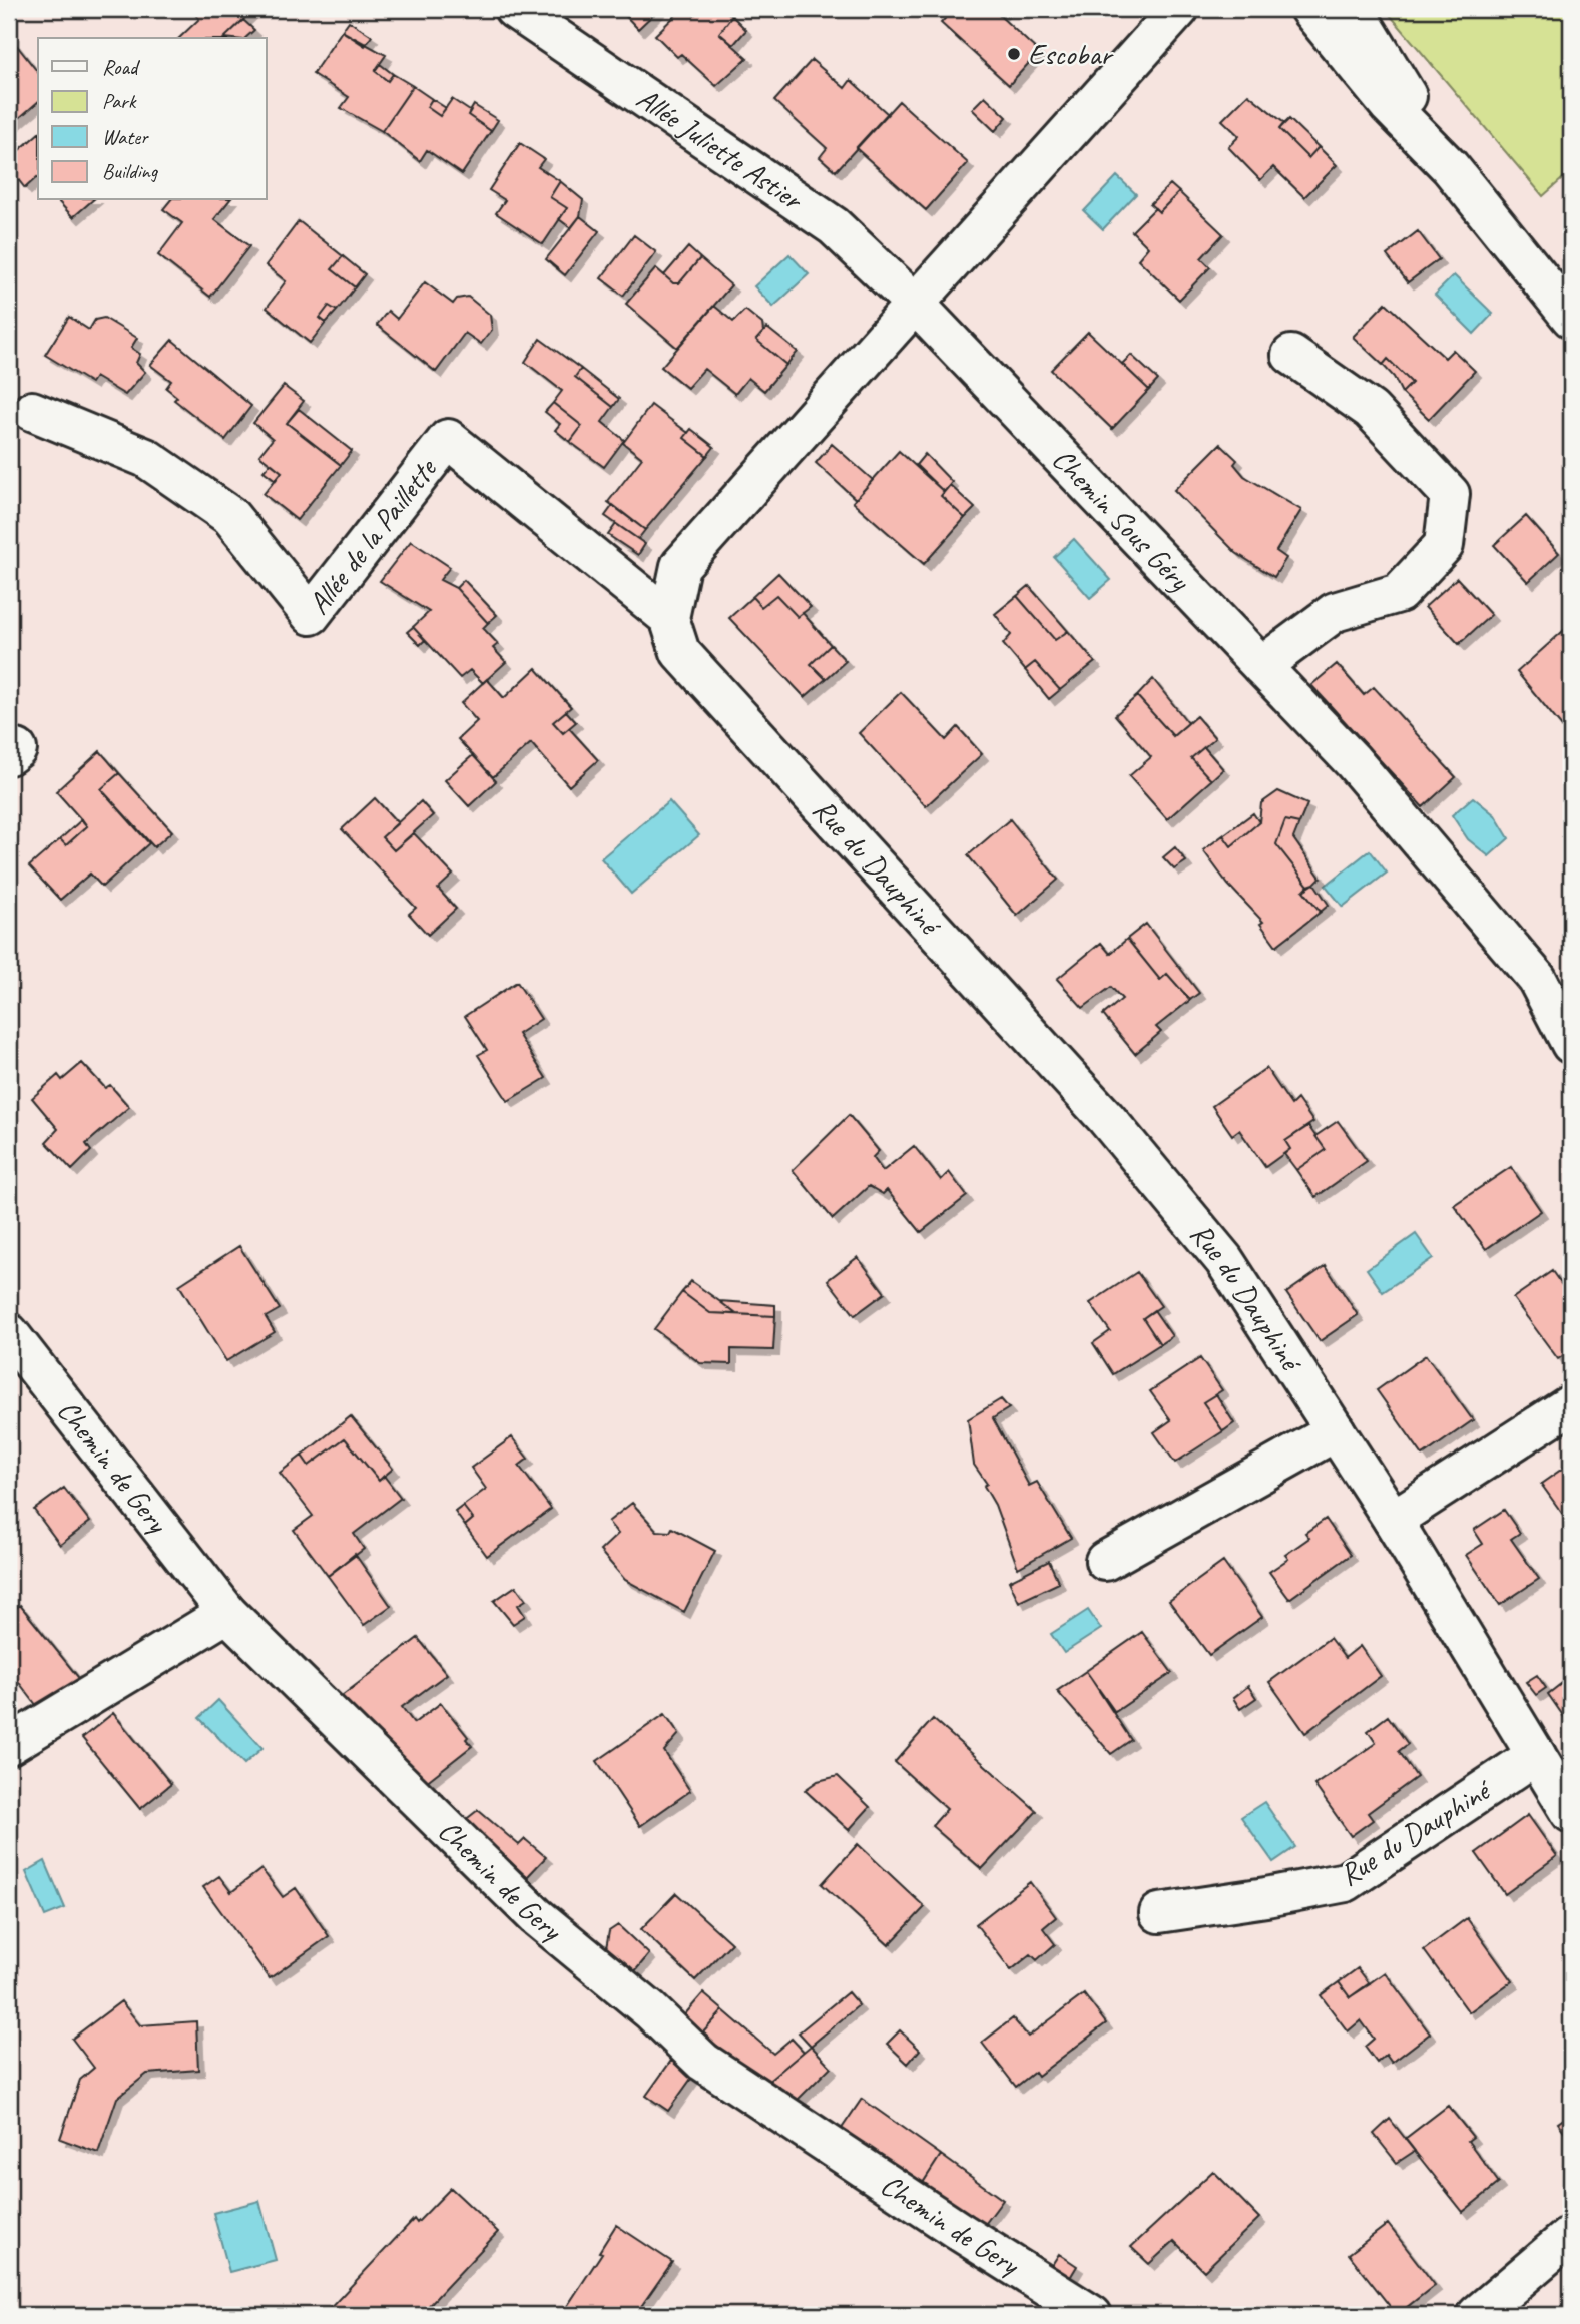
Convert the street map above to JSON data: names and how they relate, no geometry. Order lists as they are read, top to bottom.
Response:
{
  "streets": {
    "street": [
      "Allée Juliette Astier",
      "Chemin Sous Géry",
      "Allée de la Paillette",
      "Rue du Dauphiné",
      "Chemin de Gery"
    ]
  },
  "crossings": [
    ["Allée Juliette Astier", "Chemin Sous Géry"],
    ["Allée Juliette Astier", "Rue du Dauphiné"],
    ["Chemin Sous Géry", "Rue du Dauphiné"],
    ["Allée de la Paillette", "Rue du Dauphiné"]
  ],
  "places": ["Escobar"],
  "legend": [
    "Road",
    "Park",
    "Water",
    "Building"
  ]
}
